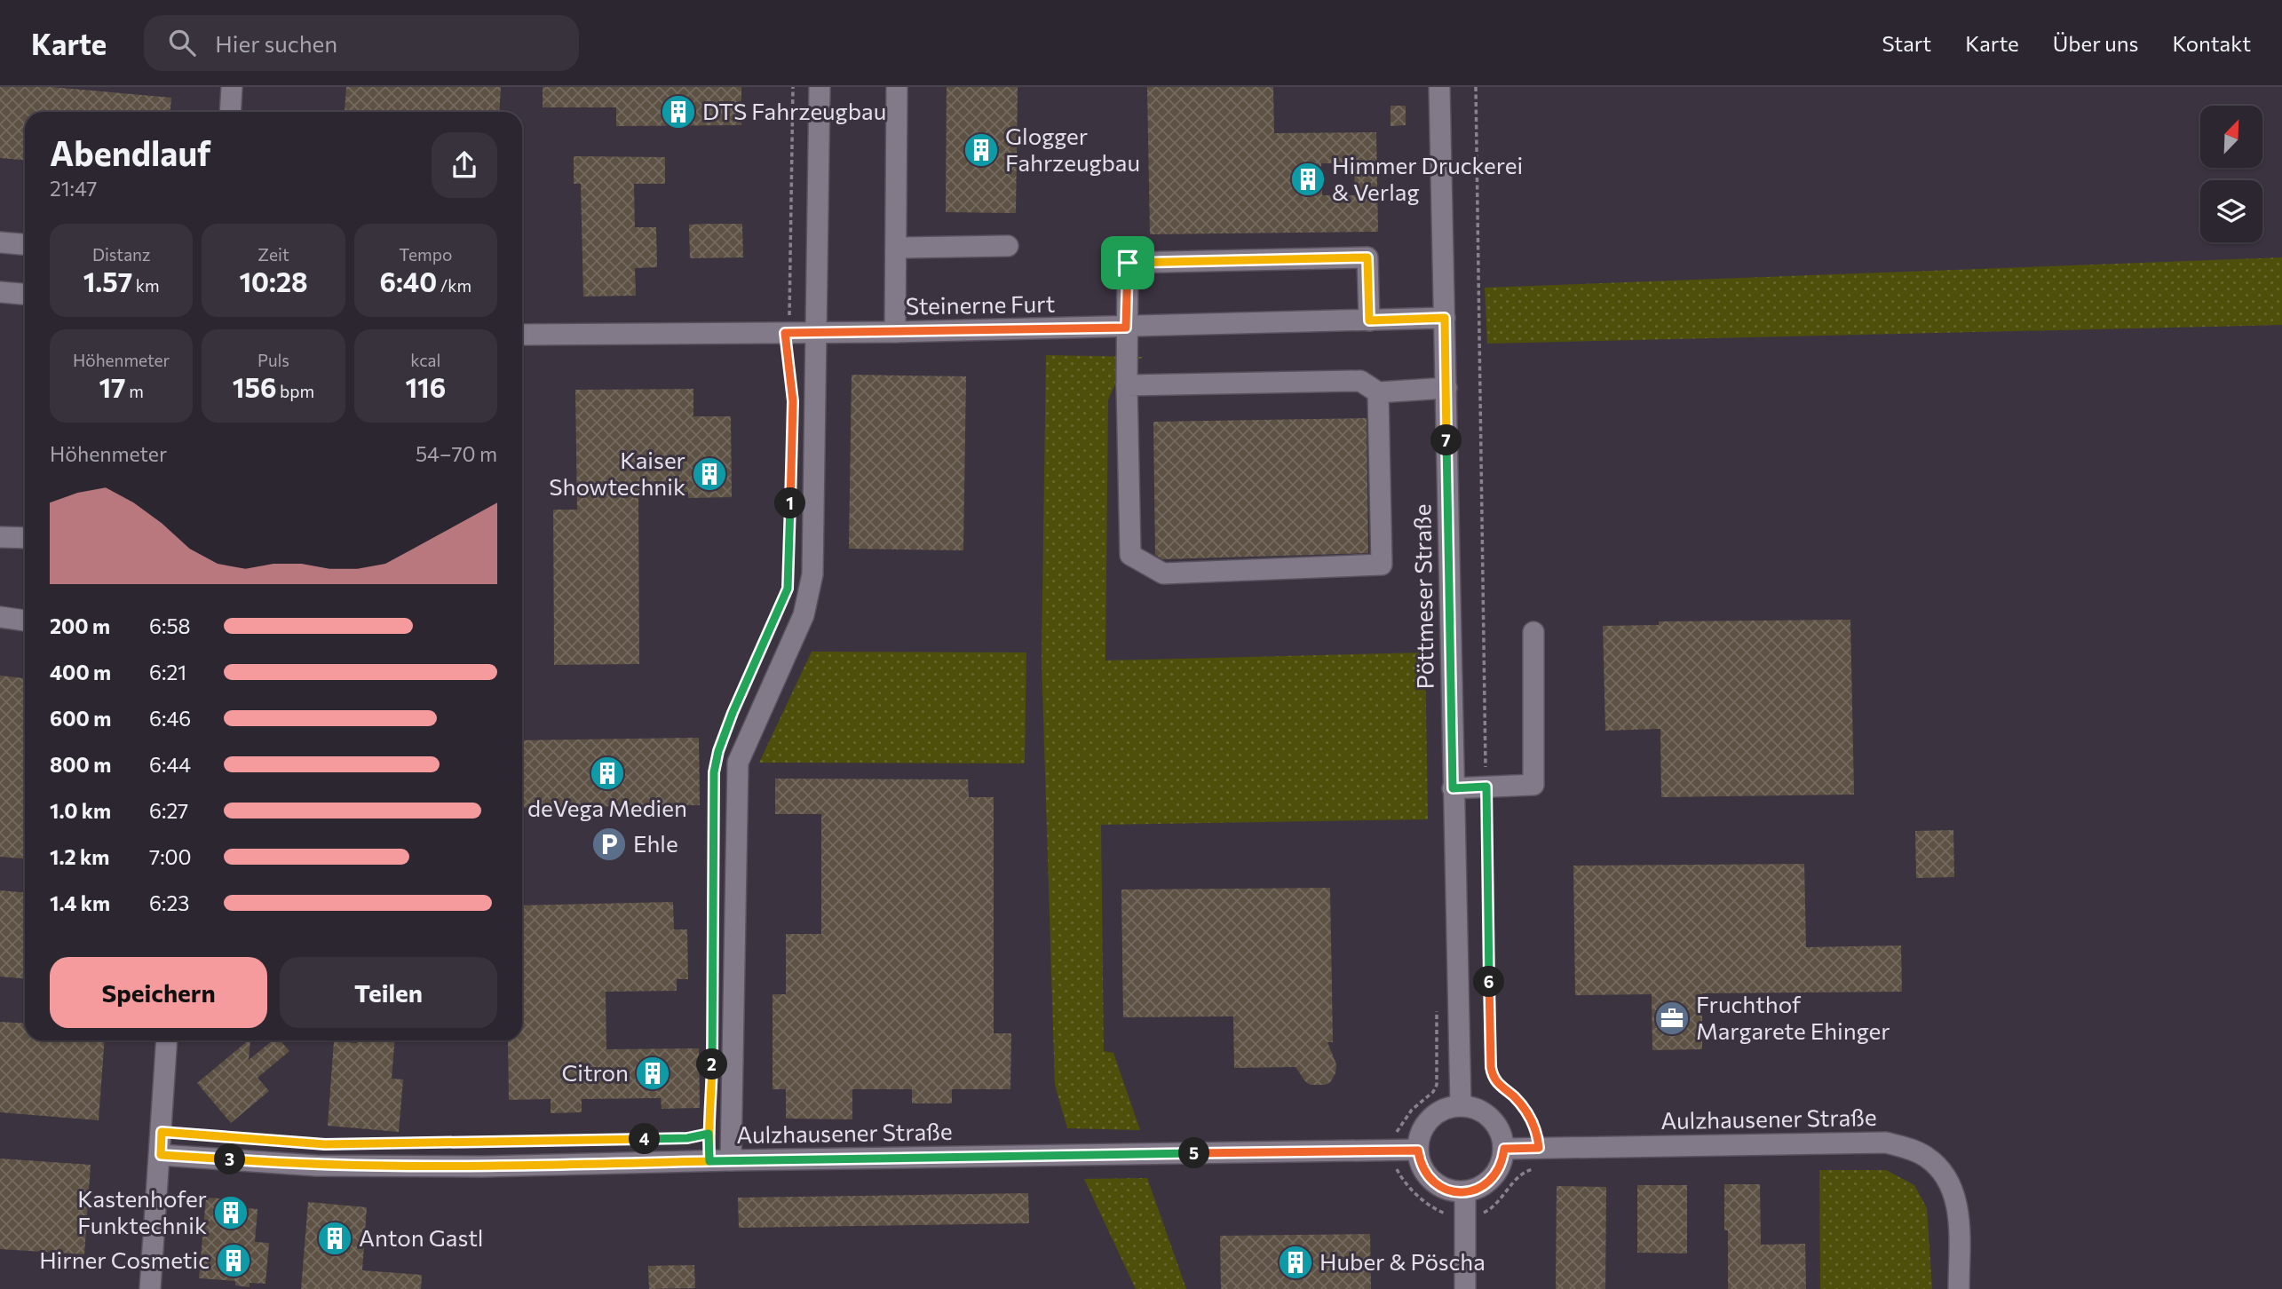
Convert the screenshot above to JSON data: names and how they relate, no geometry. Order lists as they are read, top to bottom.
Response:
{
  "streets": {
    "street": ["Steinerne Furt", "Pöttmeser Straße", "Aulzhausener Straße"]
  },
  "crossings": [
    ["Steinerne Furt", "Pöttmeser Straße"],
    ["Pöttmeser Straße", "Aulzhausener Straße"]
  ],
  "places": {
    "building": [
      "DTS Fahrzeugbau",
      "Glogger Fahrzeugbau",
      "Himmer Druckerei & Verlag",
      "Kaiser Showtechnik",
      "deVega Medien",
      "Citron",
      "Kastenhofer Funktechnik",
      "Anton Gastl",
      "Hirner Cosmetic",
      "Huber & Pöscha"
    ],
    "parking": ["Ehle"],
    "office": ["Fruchthof Margarete Ehinger"]
  },
  "north": "top right",
  "page": {
    "header": "Karte",
    "search": "Hier suchen",
    "nav": [
      "Start",
      "Karte",
      "Über uns",
      "Kontakt"
    ],
    "heading": ["Abendlauf", "21:47"],
    "stats": [
      ["Distanz", "1.57 km"],
      ["Zeit", "10:28"],
      ["Tempo", "6:40 /km"],
      ["Höhenmeter", "17 m"],
      ["Puls", "156 bpm"],
      ["kcal", "116"]
    ],
    "pins": [
      "7",
      "1",
      "6",
      "2",
      "4",
      "5",
      "3"
    ],
    "chart": ["Höhenmeter", "54–70 m"],
    "list": [
      {
        "name": "200 m",
        "note": "6:58"
      },
      {
        "name": "400 m",
        "note": "6:21"
      },
      {
        "name": "600 m",
        "note": "6:46"
      },
      {
        "name": "800 m",
        "note": "6:44"
      },
      {
        "name": "1.0 km",
        "note": "6:27"
      },
      {
        "name": "1.2 km",
        "note": "7:00"
      },
      {
        "name": "1.4 km",
        "note": "6:23"
      }
    ],
    "buttons": ["Speichern", "Teilen"]
  }
}
